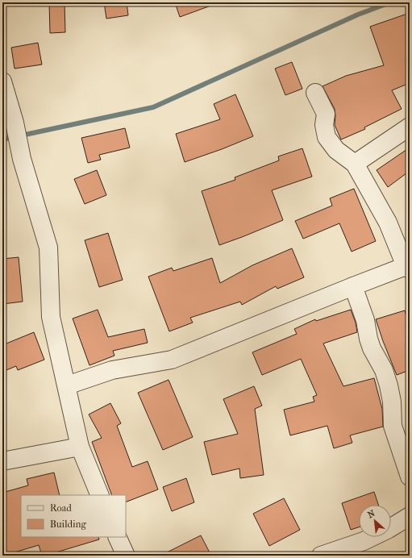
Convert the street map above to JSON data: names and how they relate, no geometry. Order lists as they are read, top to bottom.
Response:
{
  "legend": ["Road", "Building"],
  "north": "top left"
}
